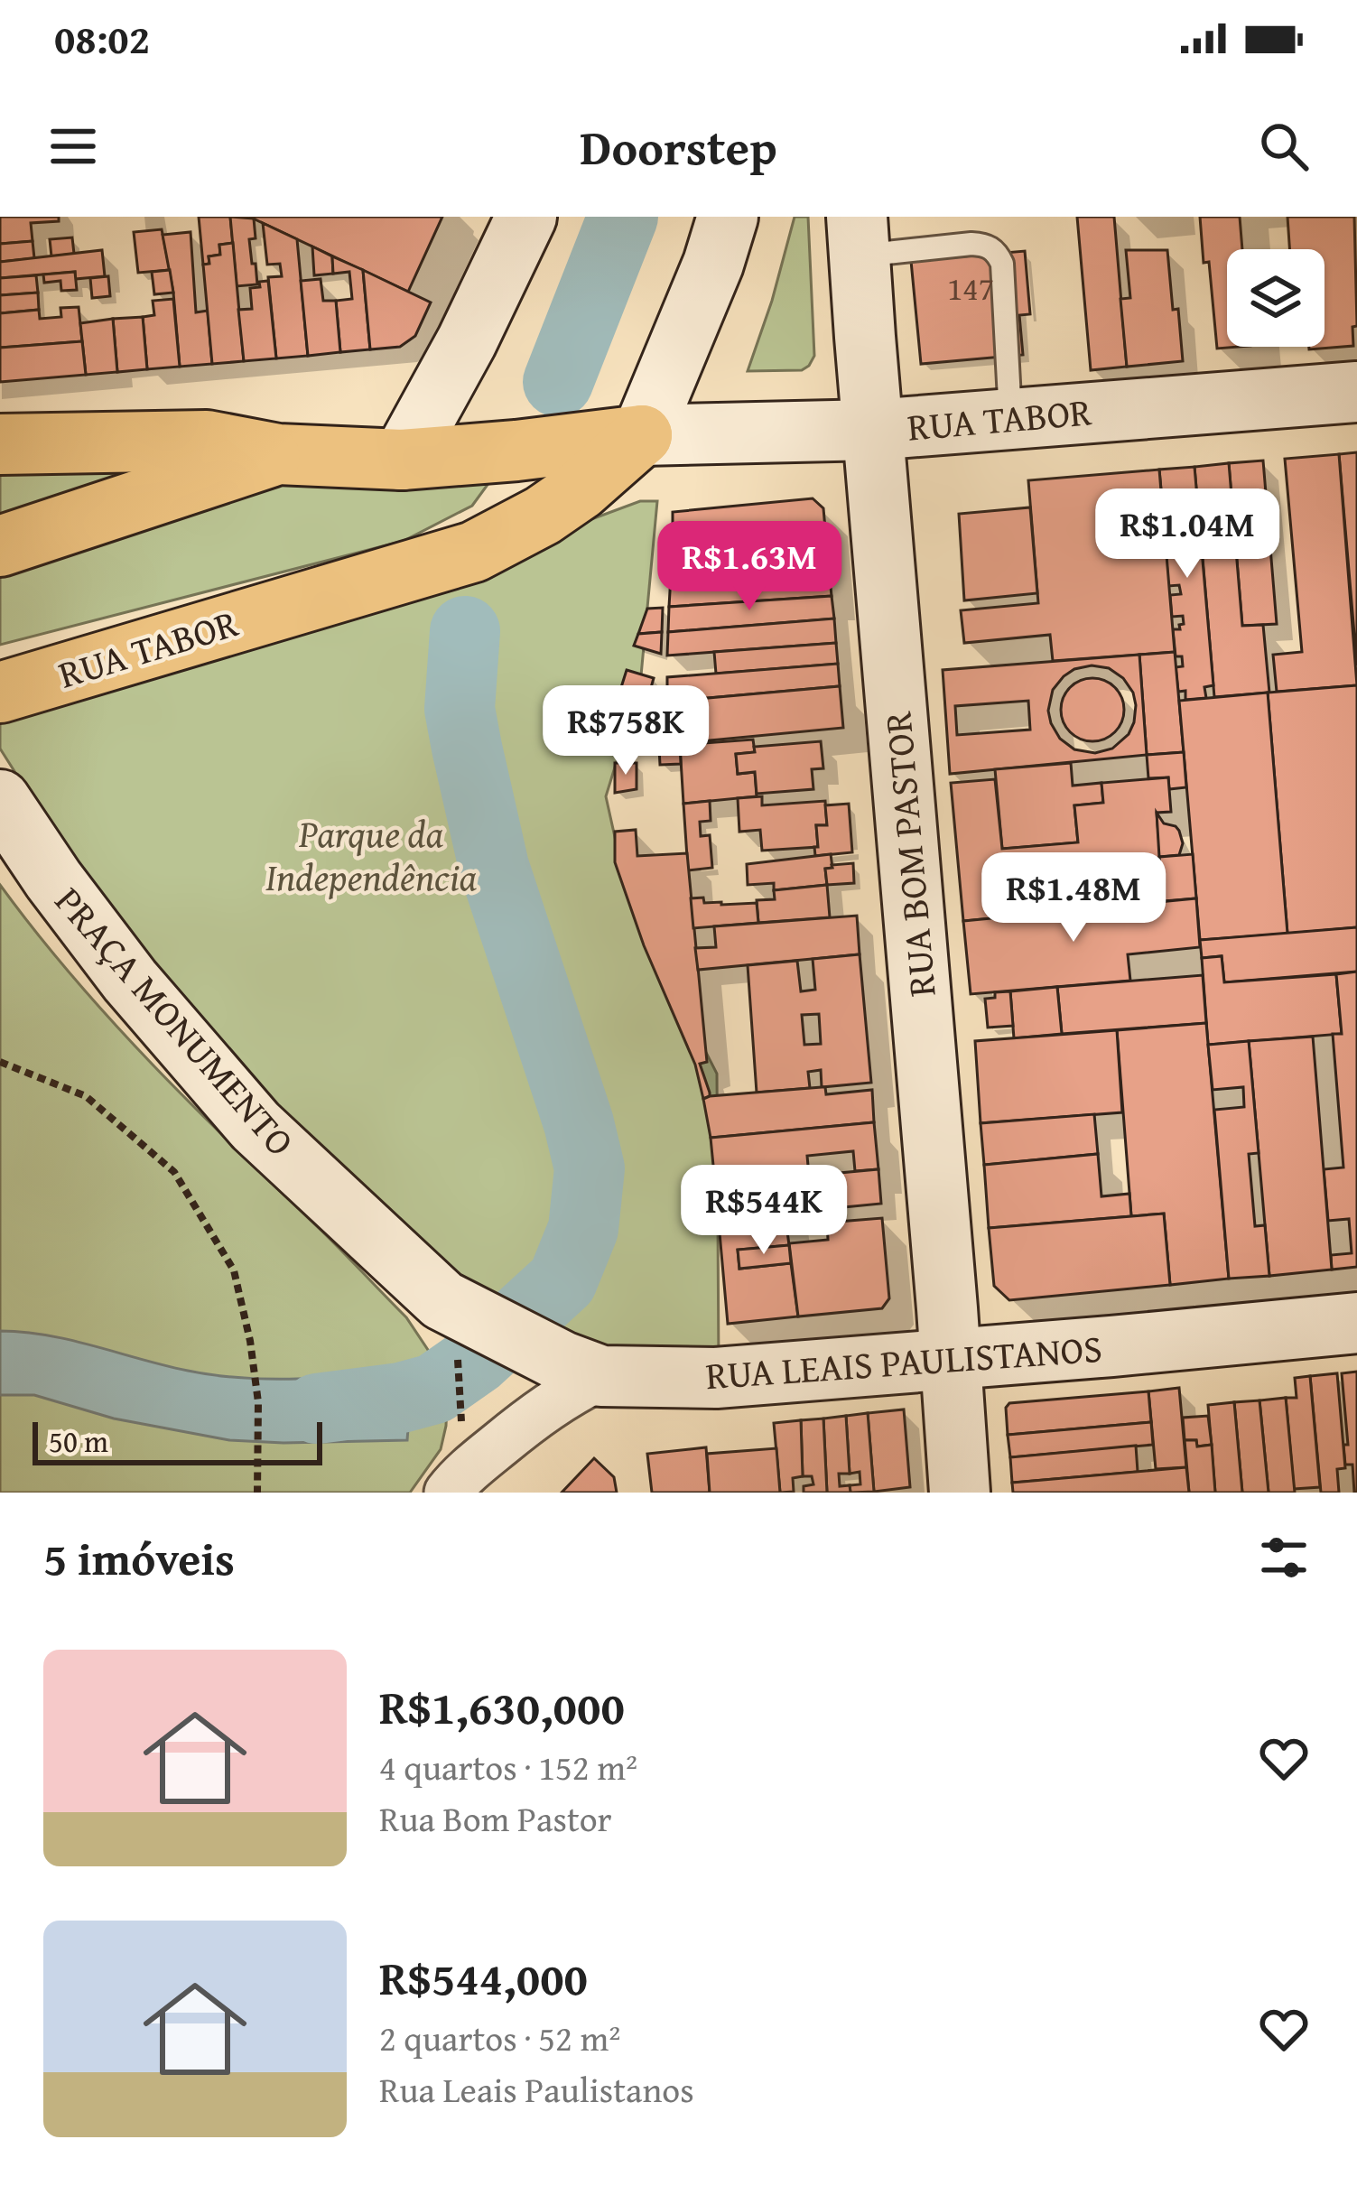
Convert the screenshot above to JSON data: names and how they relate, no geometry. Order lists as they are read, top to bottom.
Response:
{
  "streets": {
    "main road": [
      "RUA TABOR",
      "RUA BOM PASTOR",
      "PRAÇA MONUMENTO",
      "RUA LEAIS PAULISTANOS"
    ]
  },
  "crossings": [
    ["RUA TABOR", "RUA BOM PASTOR"],
    ["RUA BOM PASTOR", "RUA LEAIS PAULISTANOS"],
    ["PRAÇA MONUMENTO", "RUA LEAIS PAULISTANOS"]
  ],
  "parks": ["Parque da Independência"],
  "house_numbers": ["147"],
  "scale_bar": "50 m",
  "page": {
    "status": "08:02",
    "header": "Doorstep",
    "price": [
      "R$1.04M",
      "R$1.63M",
      "R$758K",
      "R$1.48M",
      "R$544K"
    ],
    "scale": "50 m",
    "heading": "5 imóveis",
    "list": [
      {
        "name": "R$1,630,000",
        "note": "4 quartos · 152 m² · Rua Bom Pastor"
      },
      {
        "name": "R$544,000",
        "note": "2 quartos · 52 m² · Rua Leais Paulistanos"
      }
    ]
  }
}
